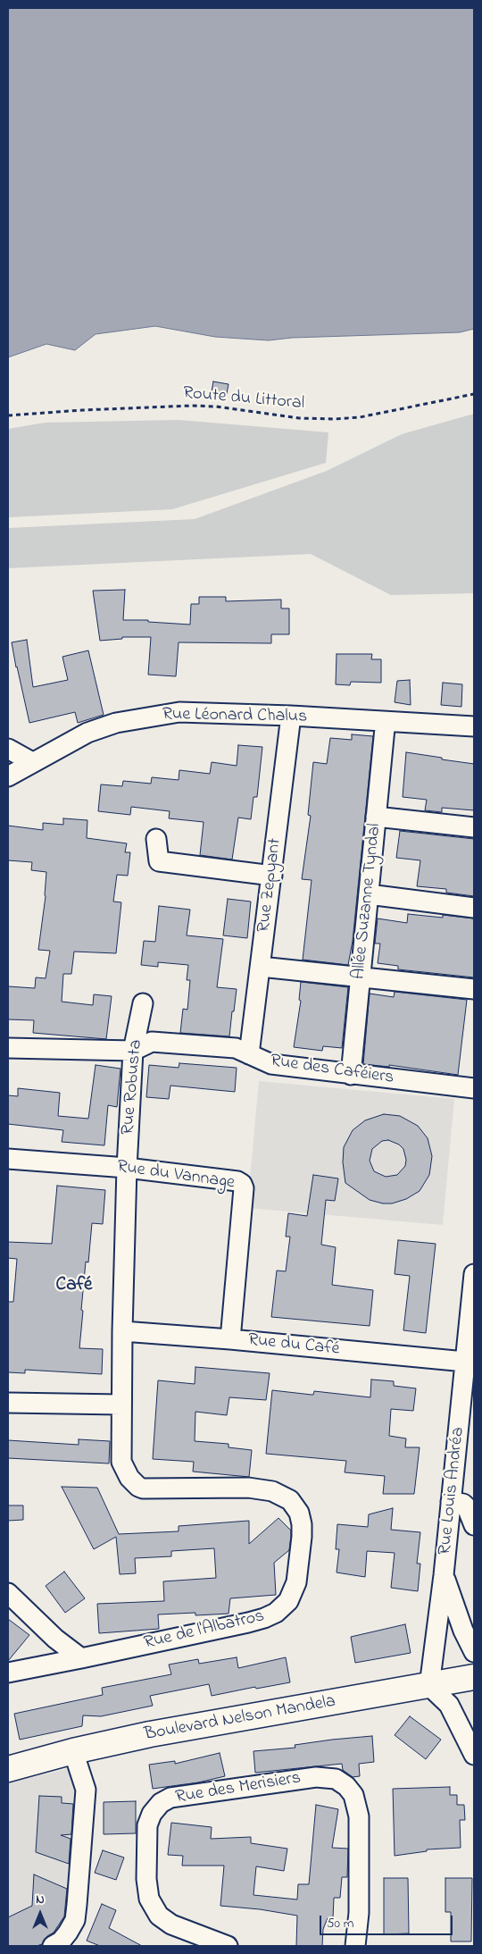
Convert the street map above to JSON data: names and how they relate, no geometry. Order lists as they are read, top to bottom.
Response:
{
  "streets": {
    "main road": ["Boulevard Nelson Mandela"],
    "street": [
      "Rue Léonard Chalus",
      "Rue Zepyant",
      "Allée Suzanne Tyndal",
      "Rue des Caféiers",
      "Rue Robusta",
      "Rue du Vannage",
      "Rue du Café",
      "Rue Louis Andréa",
      "Rue de l'Albatros",
      "Rue des Merisiers"
    ],
    "path": ["Route du Littoral"]
  },
  "crossings": [
    ["Rue Léonard Chalus", "Rue Zepyant"],
    ["Rue Zepyant", "Rue des Caféiers"],
    ["Allée Suzanne Tyndal", "Rue des Caféiers"],
    ["Rue des Caféiers", "Rue Robusta"],
    ["Rue Robusta", "Rue du Vannage"],
    ["Rue Robusta", "Rue du Café"],
    ["Rue Robusta", "Rue de l'Albatros"],
    ["Rue du Vannage", "Rue du Café"],
    ["Rue du Café", "Rue Louis Andréa"],
    ["Rue Louis Andréa", "Boulevard Nelson Mandela"]
  ],
  "districts": ["Café"],
  "scale_bar": "50 m",
  "north": "top"
}
